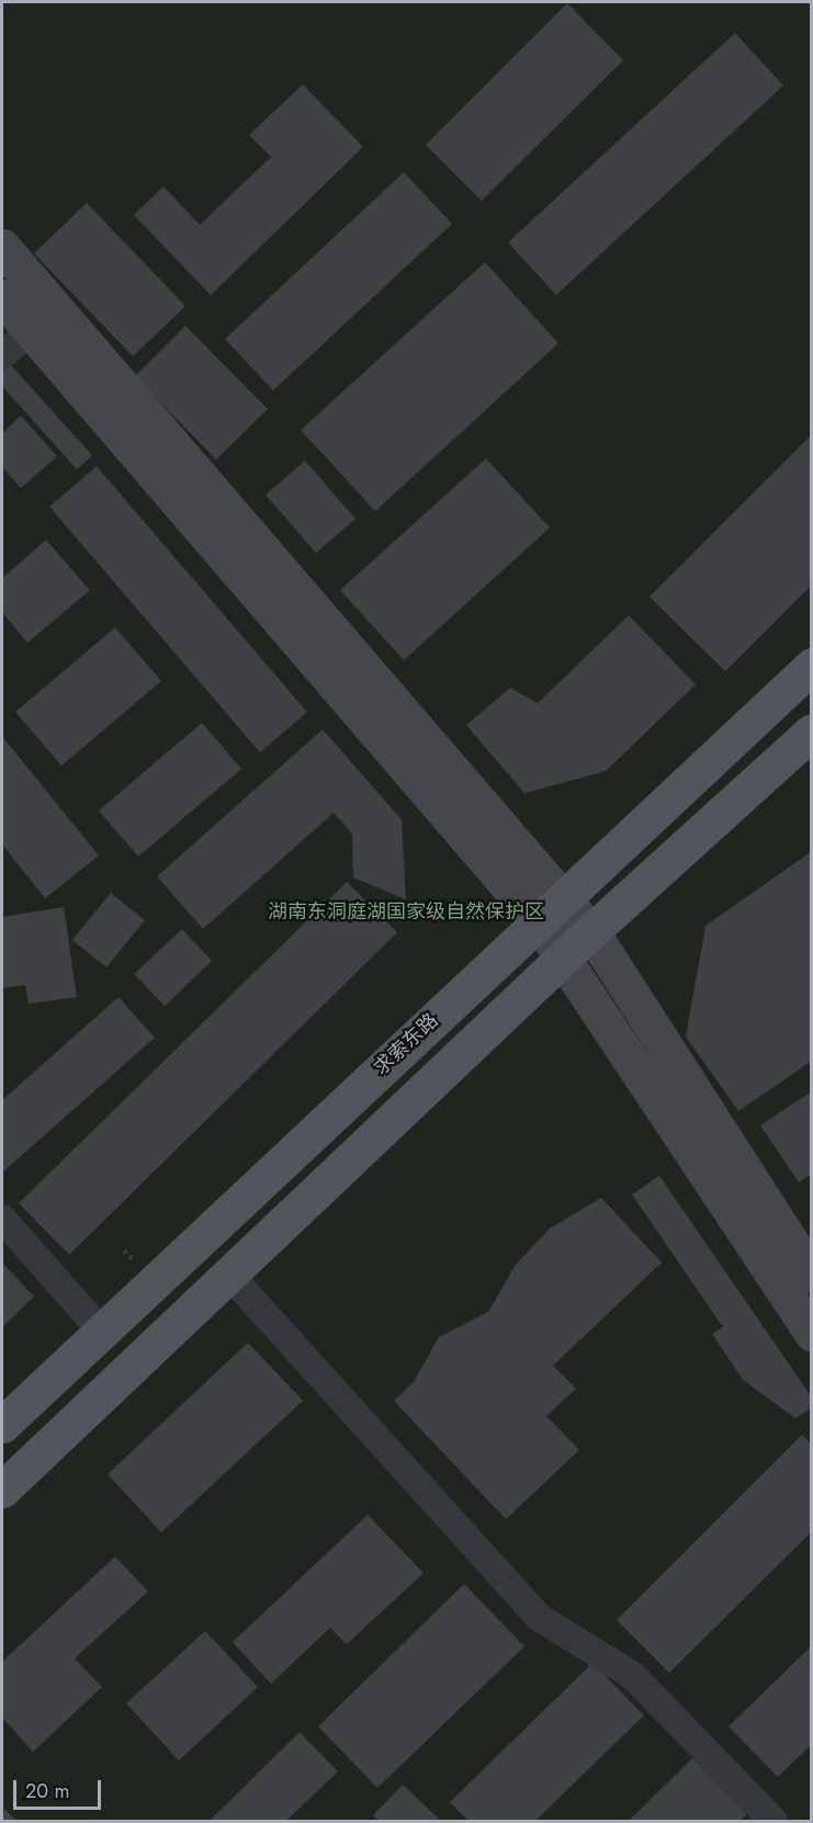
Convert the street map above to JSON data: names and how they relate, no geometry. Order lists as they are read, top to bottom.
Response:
{
  "streets": {
    "main road": ["求索东路"]
  },
  "parks": ["湖南东洞庭湖国家级自然保护区"],
  "scale_bar": "20 m"
}
